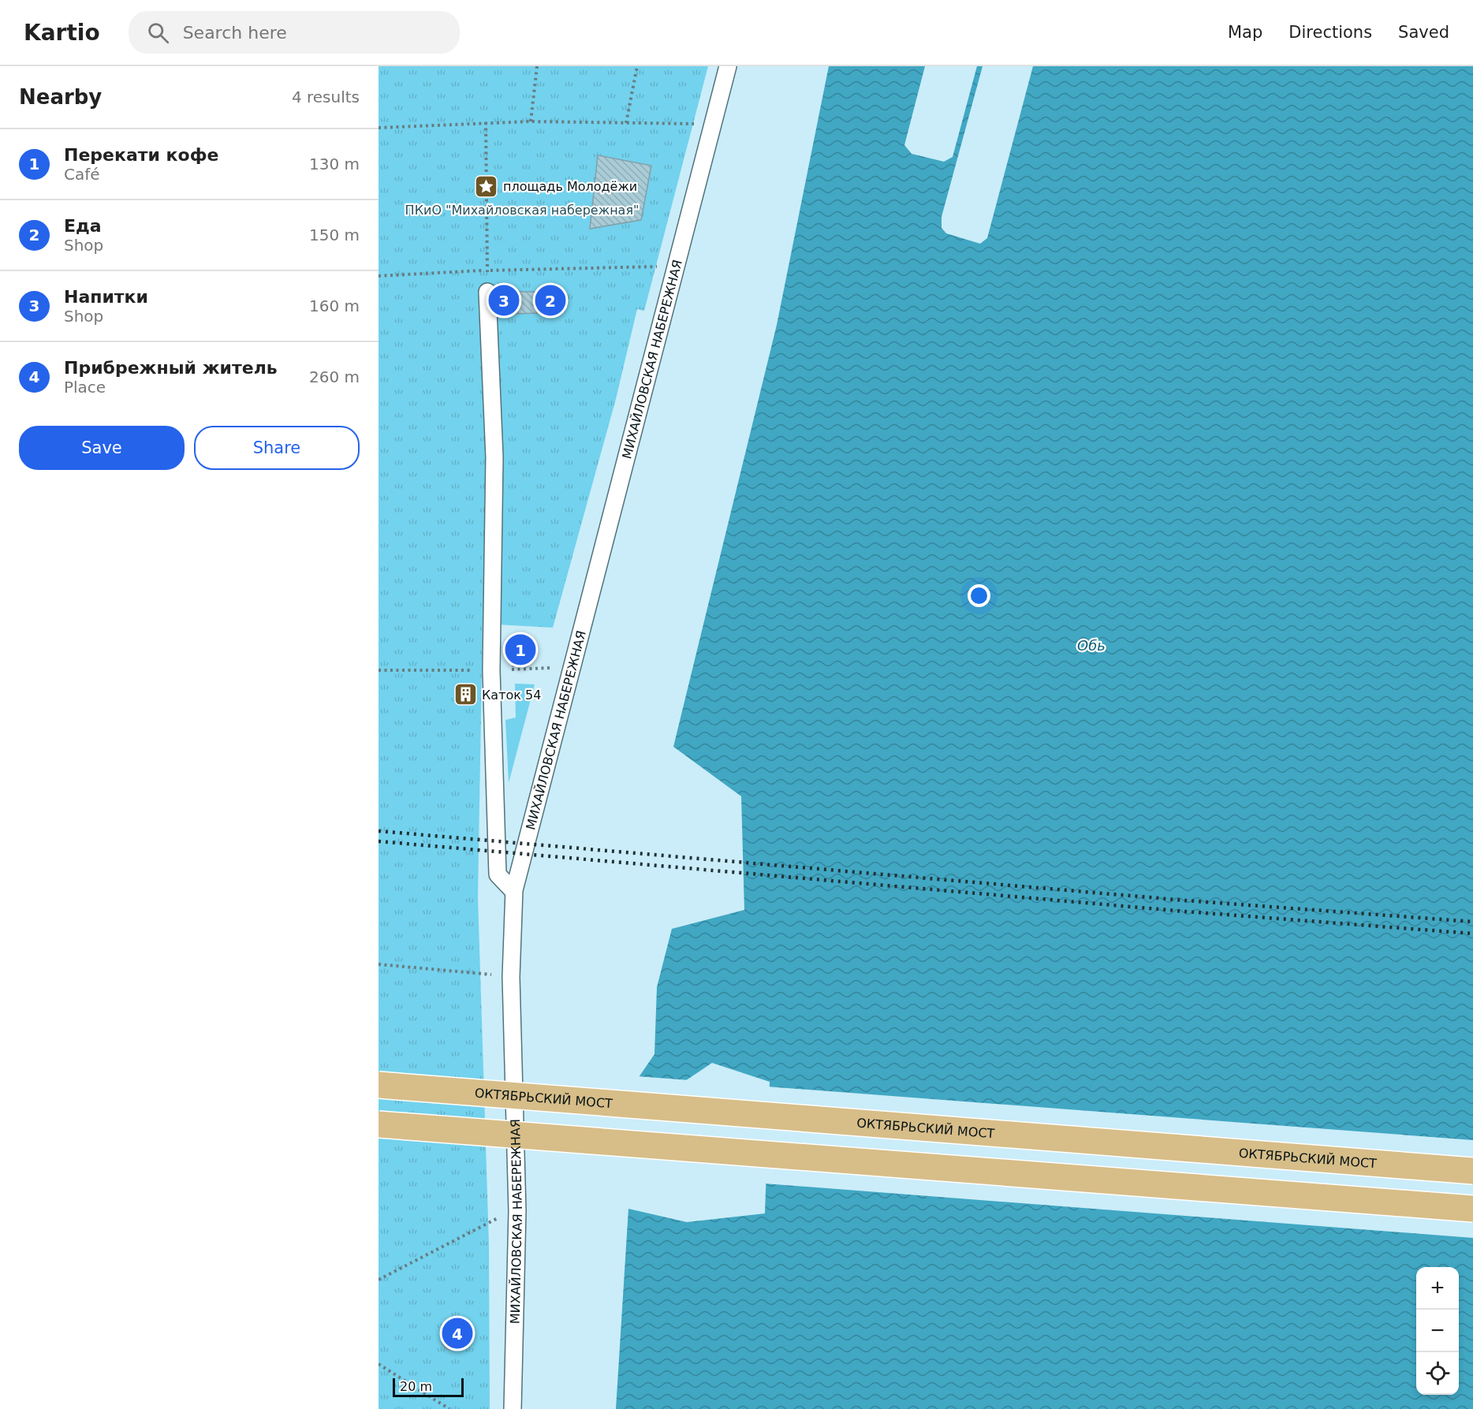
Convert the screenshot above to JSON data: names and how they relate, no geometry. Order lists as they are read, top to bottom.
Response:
{
  "streets": {
    "main road": ["ОКТЯБРЬСКИЙ МОСТ"],
    "street": ["МИХАЙЛОВСКАЯ НАБЕРЕЖНАЯ"]
  },
  "water": ["Обь"],
  "parks": ["ПКиО \"Михайловская набережная\""],
  "places": {
    "place": ["площадь Молодёжи"],
    "building": ["Каток 54"]
  },
  "scale_bar": "20 m",
  "page": {
    "header": "Kartio",
    "search": "Search here",
    "nav": ["Map", "Directions", "Saved"],
    "heading": ["Nearby", "4 results"],
    "list": [
      {
        "mark": "1",
        "name": "Перекати кофе",
        "note": "Café",
        "value": "130 m"
      },
      {
        "mark": "2",
        "name": "Еда",
        "note": "Shop",
        "value": "150 m"
      },
      {
        "mark": "3",
        "name": "Напитки",
        "note": "Shop",
        "value": "160 m"
      },
      {
        "mark": "4",
        "name": "Прибрежный житель",
        "note": "Place",
        "value": "260 m"
      }
    ],
    "pins": [
      "2",
      "3",
      "1",
      "4"
    ],
    "buttons": ["Save", "Share"],
    "map_buttons": ["+", "−"],
    "scale": "20 m"
  }
}
